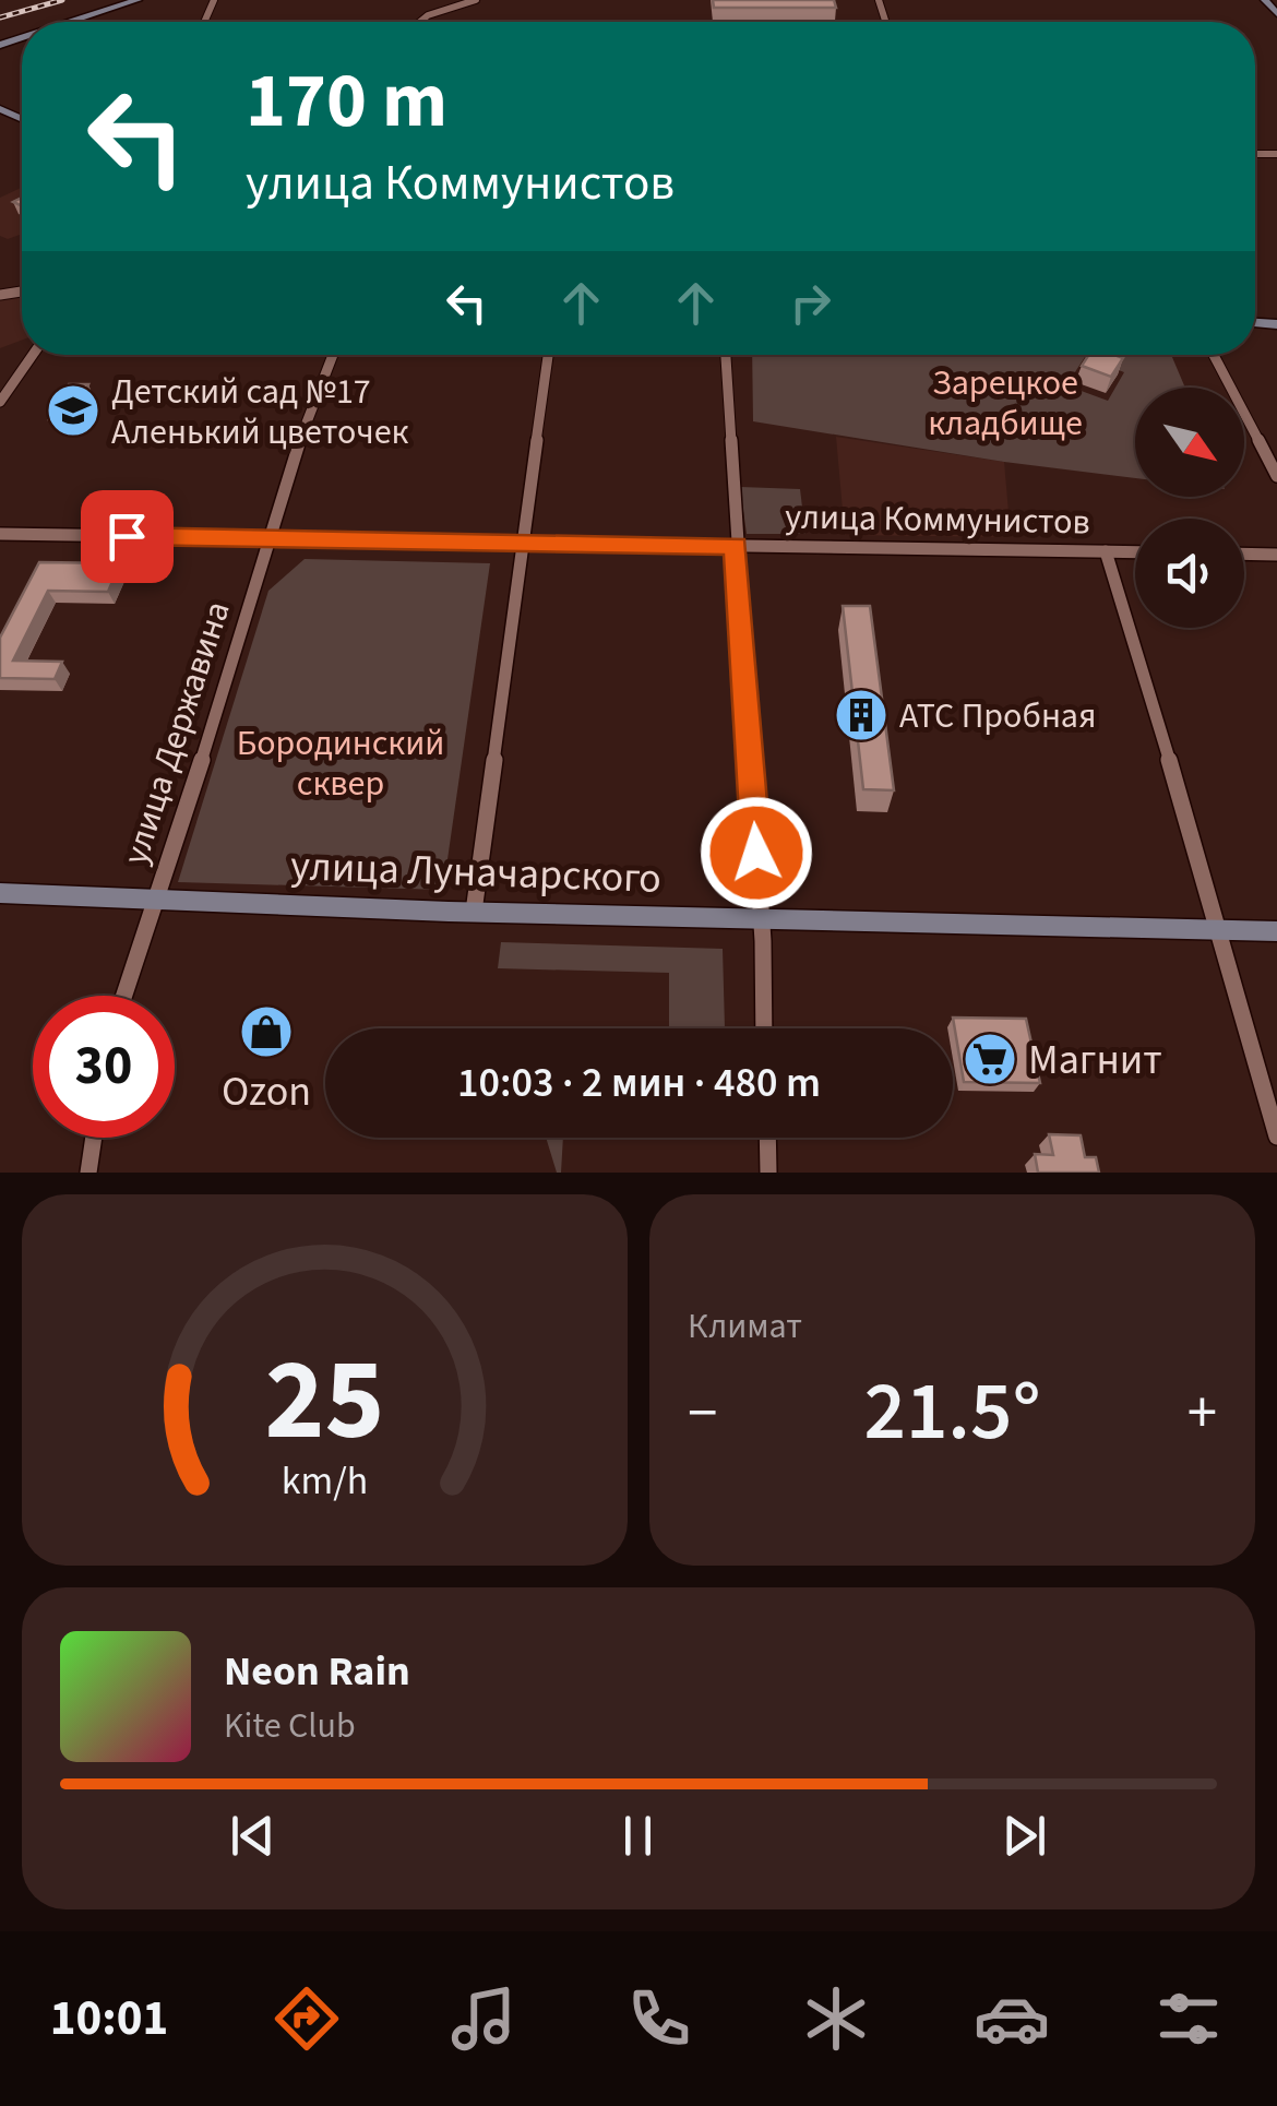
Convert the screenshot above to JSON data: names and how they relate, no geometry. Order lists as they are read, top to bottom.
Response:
{
  "streets": {
    "street": ["улица Коммунистов", "улица Державина", "улица Луначарского"]
  },
  "crossings": [
    ["улица Коммунистов", "улица Державина"],
    ["улица Державина", "улица Луначарского"]
  ],
  "parks": ["Зарецкое кладбище", "Бородинский сквер"],
  "places": {
    "school or university": ["Детский сад №17 Аленький цветочек"],
    "building": ["АТС Пробная"],
    "shop": ["Ozon"],
    "supermarket": ["Магнит"]
  },
  "north": "bottom right",
  "page": {
    "turn": ["170 m", "улица Коммунистов"],
    "limit": "30",
    "trip": "10:03 · 2 мин · 480 m",
    "tile": "Климат",
    "heat": ["−", "21.5°", "+"],
    "song": ["Neon Rain", "Kite Club"],
    "tabs": "10:01",
    "gauge": ["25", "km/h"]
  }
}
